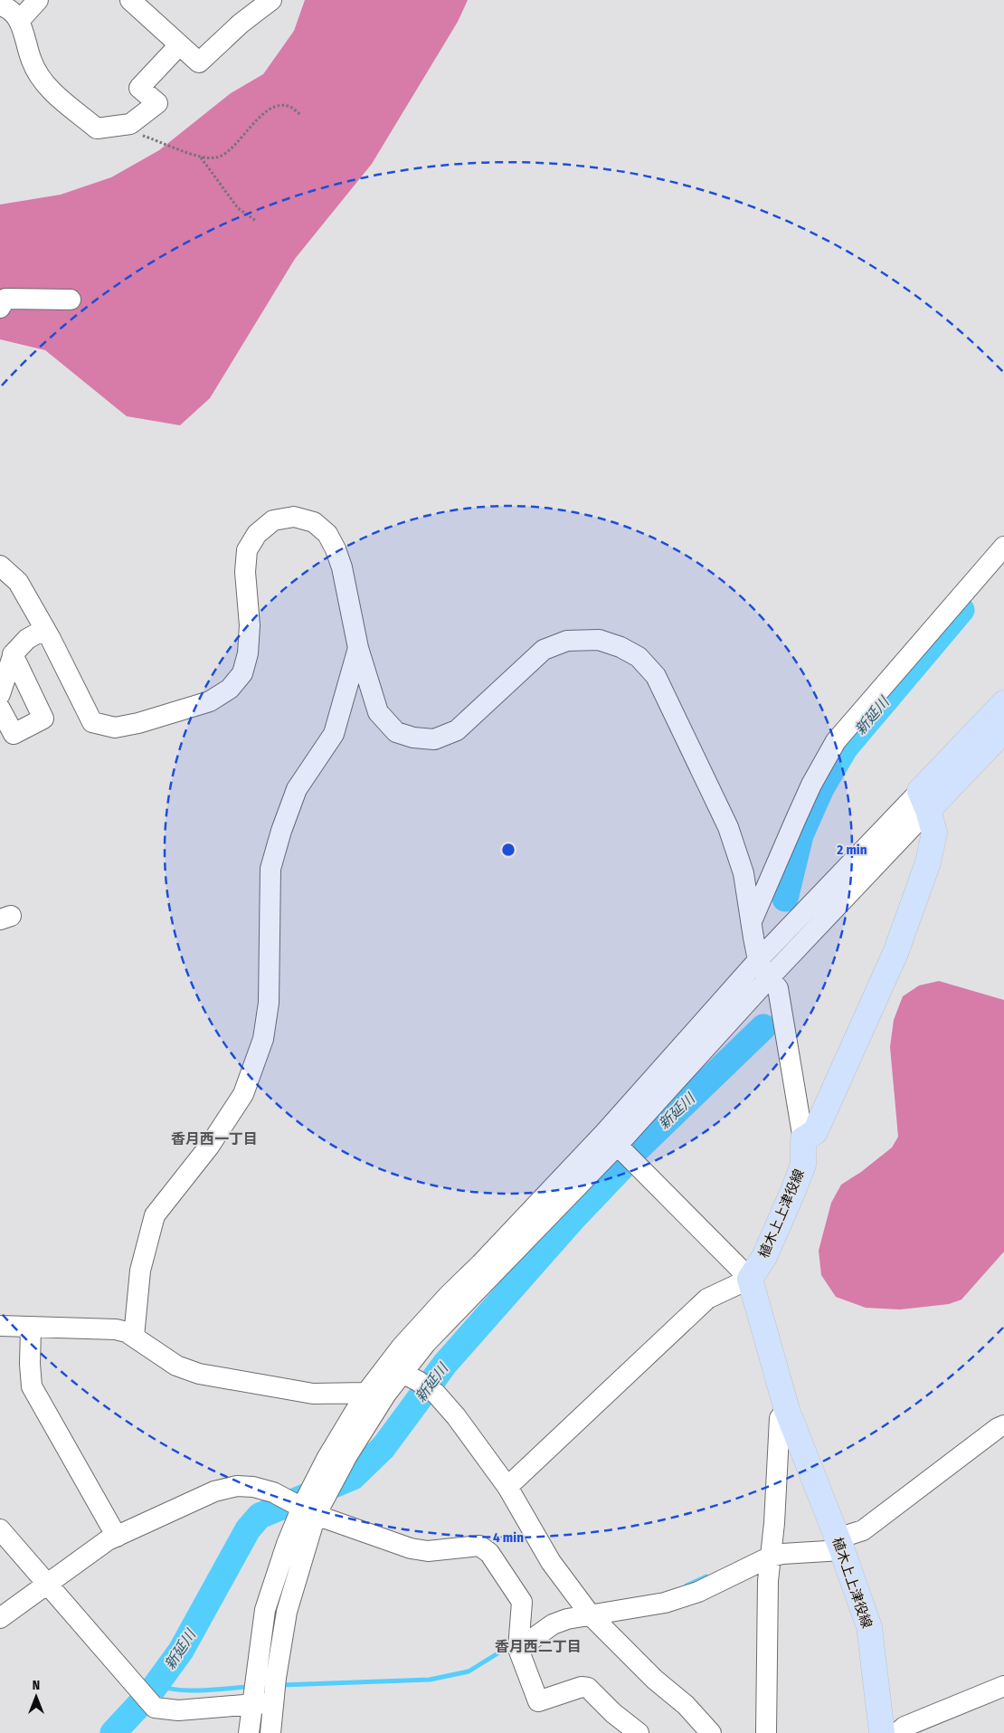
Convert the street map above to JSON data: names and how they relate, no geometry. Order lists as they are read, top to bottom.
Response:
{
  "streets": {
    "main road": ["植木上上津役線"]
  },
  "districts": ["香月西一丁目", "香月西二丁目"],
  "water": ["新延川"],
  "north": "top",
  "rings": ["2 min", "4 min"]
}
